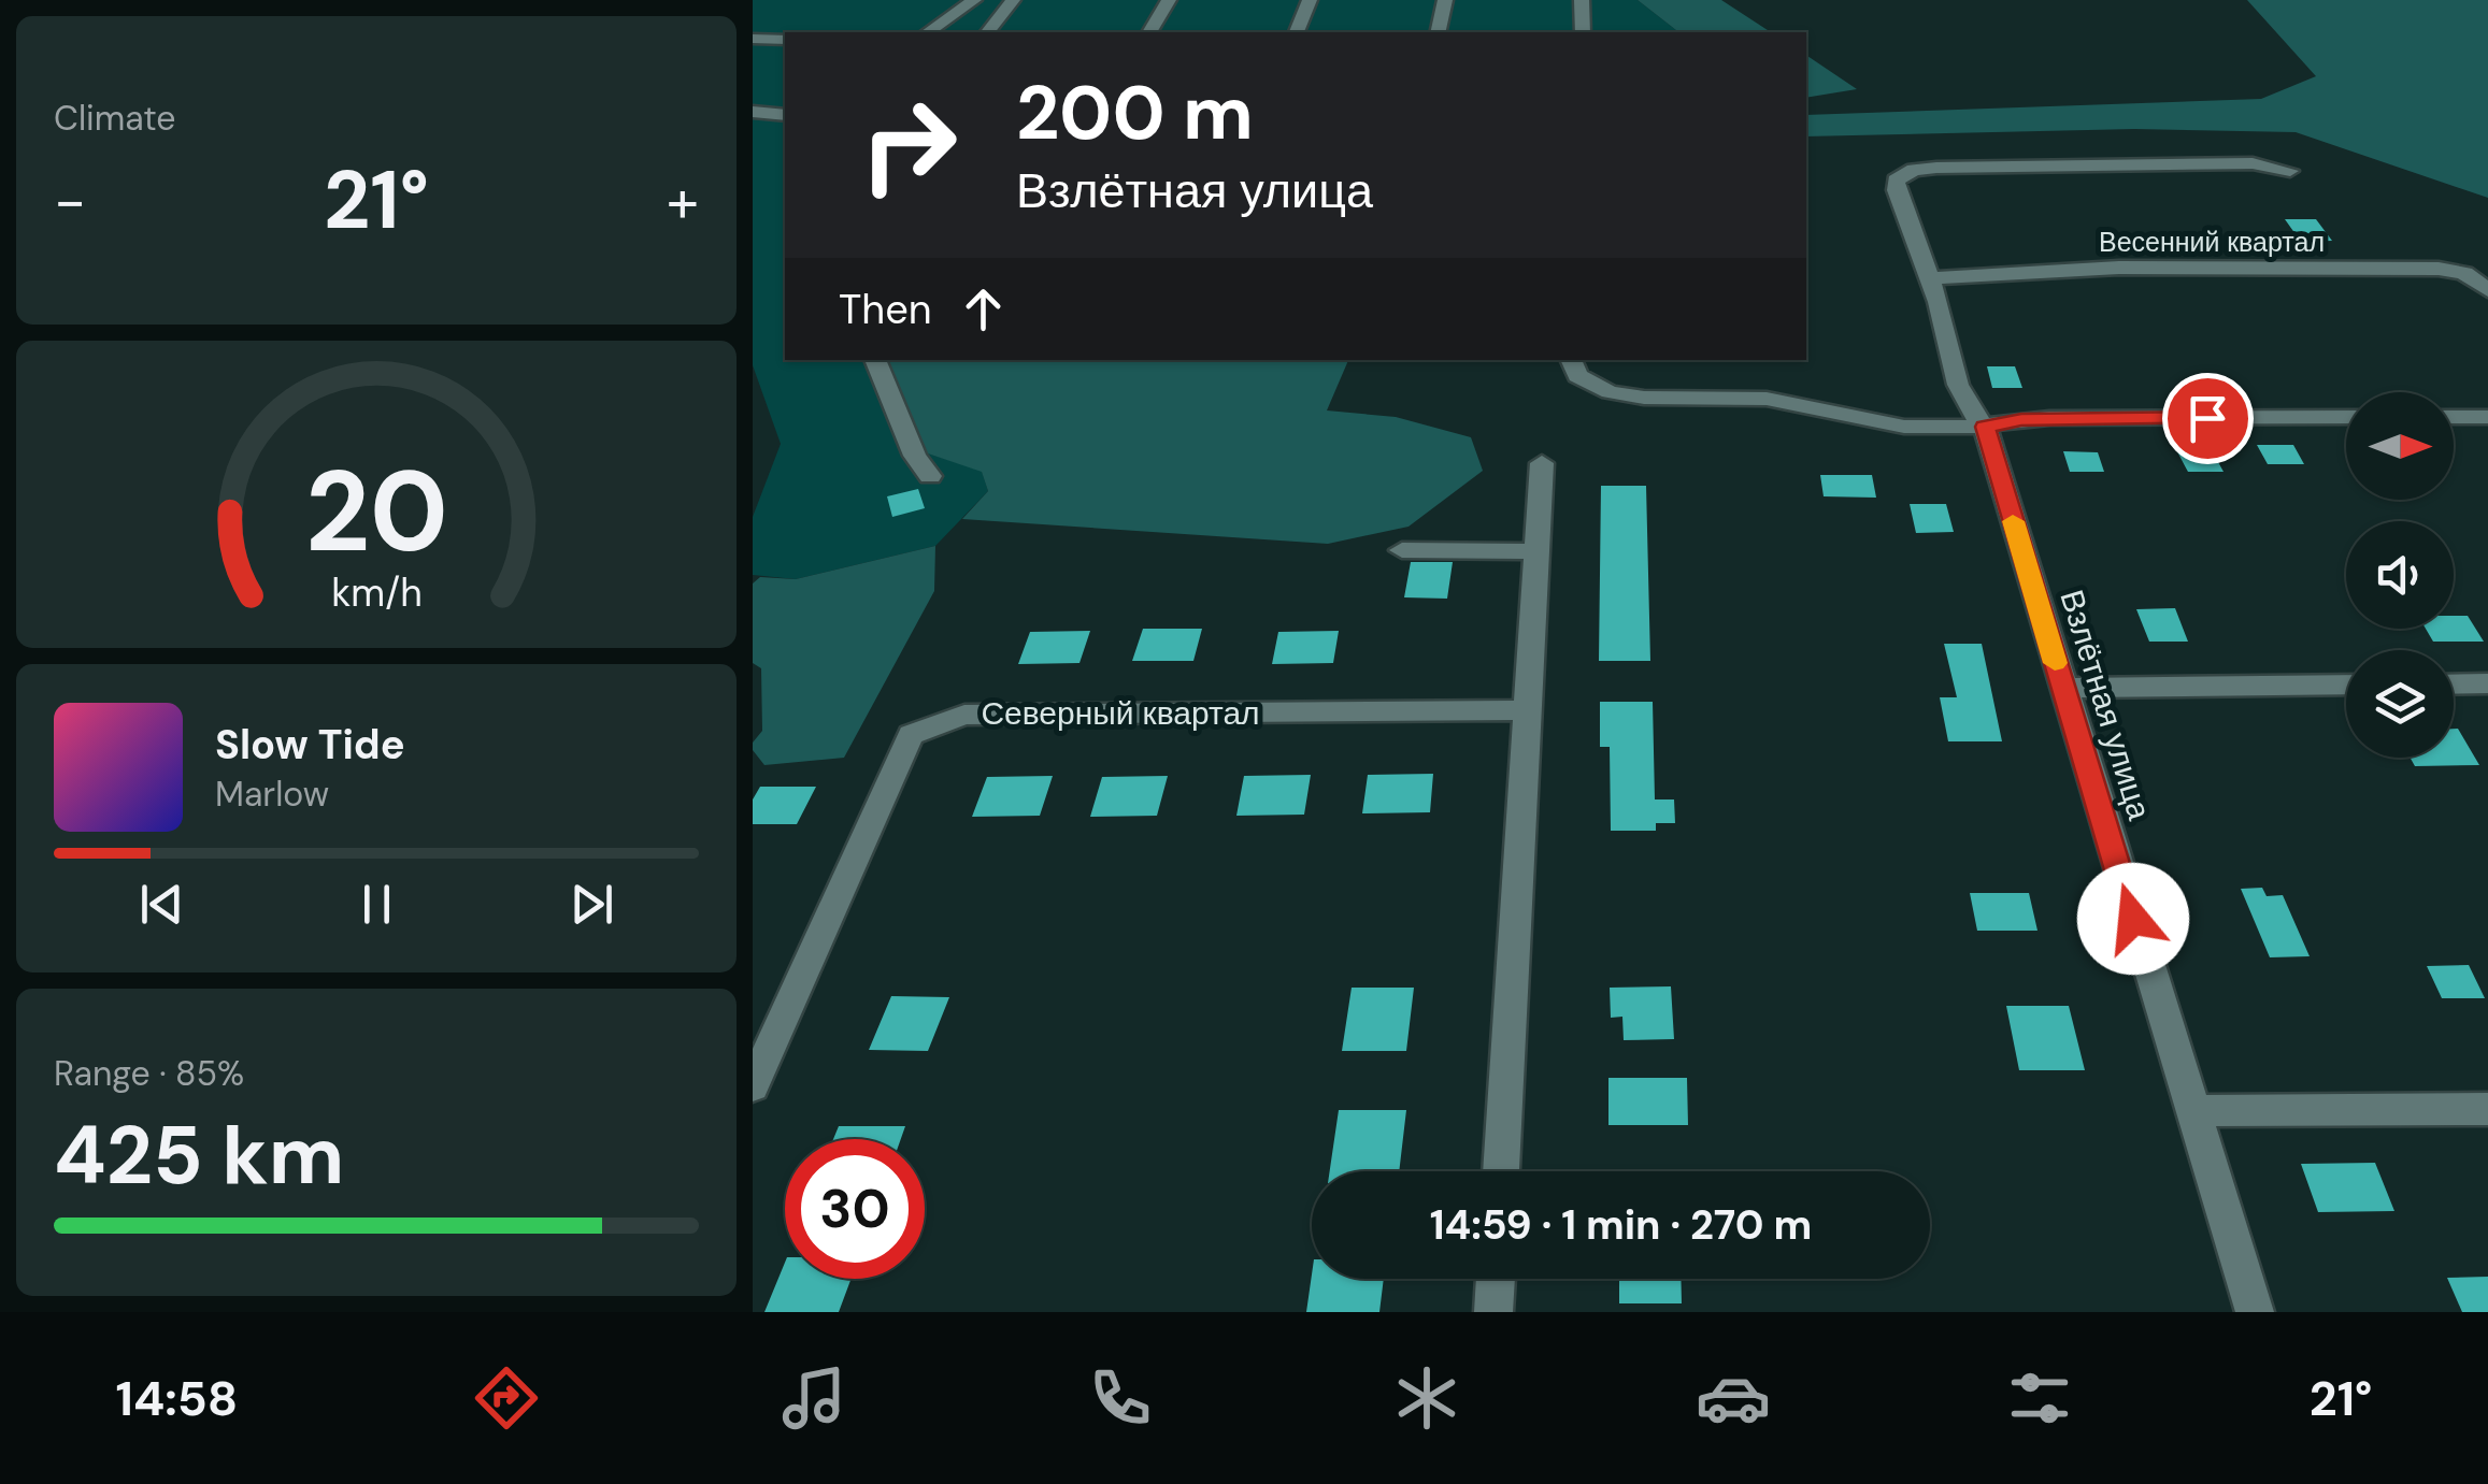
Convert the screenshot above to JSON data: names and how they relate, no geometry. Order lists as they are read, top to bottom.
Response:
{
  "streets": {
    "street": ["Весенний квартал", "Взлётная улица", "Северный квартал"]
  },
  "crossings": [
    ["Весенний квартал", "Взлётная улица"]
  ],
  "north": "right",
  "page": {
    "tile": [
      "Climate",
      ["Range · 85%", "425 km"]
    ],
    "turn": ["200 m", "Взлётная улица"],
    "heat": ["−", "21°", "+"],
    "then": "Then",
    "song": ["Slow Tide", "Marlow"],
    "limit": "30",
    "trip": "14:59 · 1 min · 270 m",
    "tabs": ["14:58", "21°"],
    "gauge": ["20", "km/h"]
  }
}
